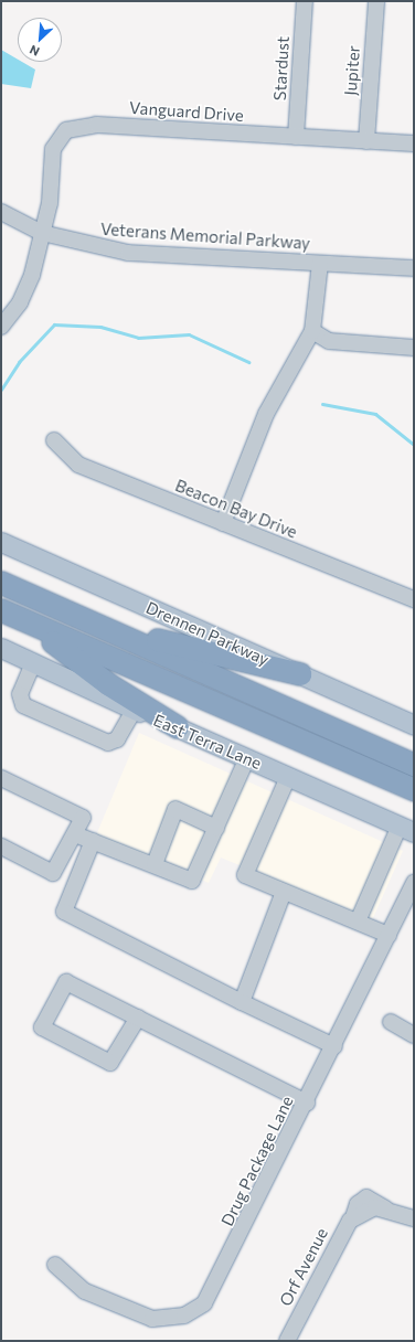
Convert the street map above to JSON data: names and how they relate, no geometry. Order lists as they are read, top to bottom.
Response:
{
  "streets": {
    "main road": ["Drennen Parkway", "East Terra Lane"],
    "street": [
      "Stardust",
      "Jupiter",
      "Vanguard Drive",
      "Veterans Memorial Parkway",
      "Beacon Bay Drive",
      "Drug Package Lane",
      "Orf Avenue"
    ]
  },
  "crossings": [
    ["Stardust", "Vanguard Drive"],
    ["Jupiter", "Vanguard Drive"],
    ["Vanguard Drive", "Veterans Memorial Parkway"]
  ],
  "north": "bottom left"
}
